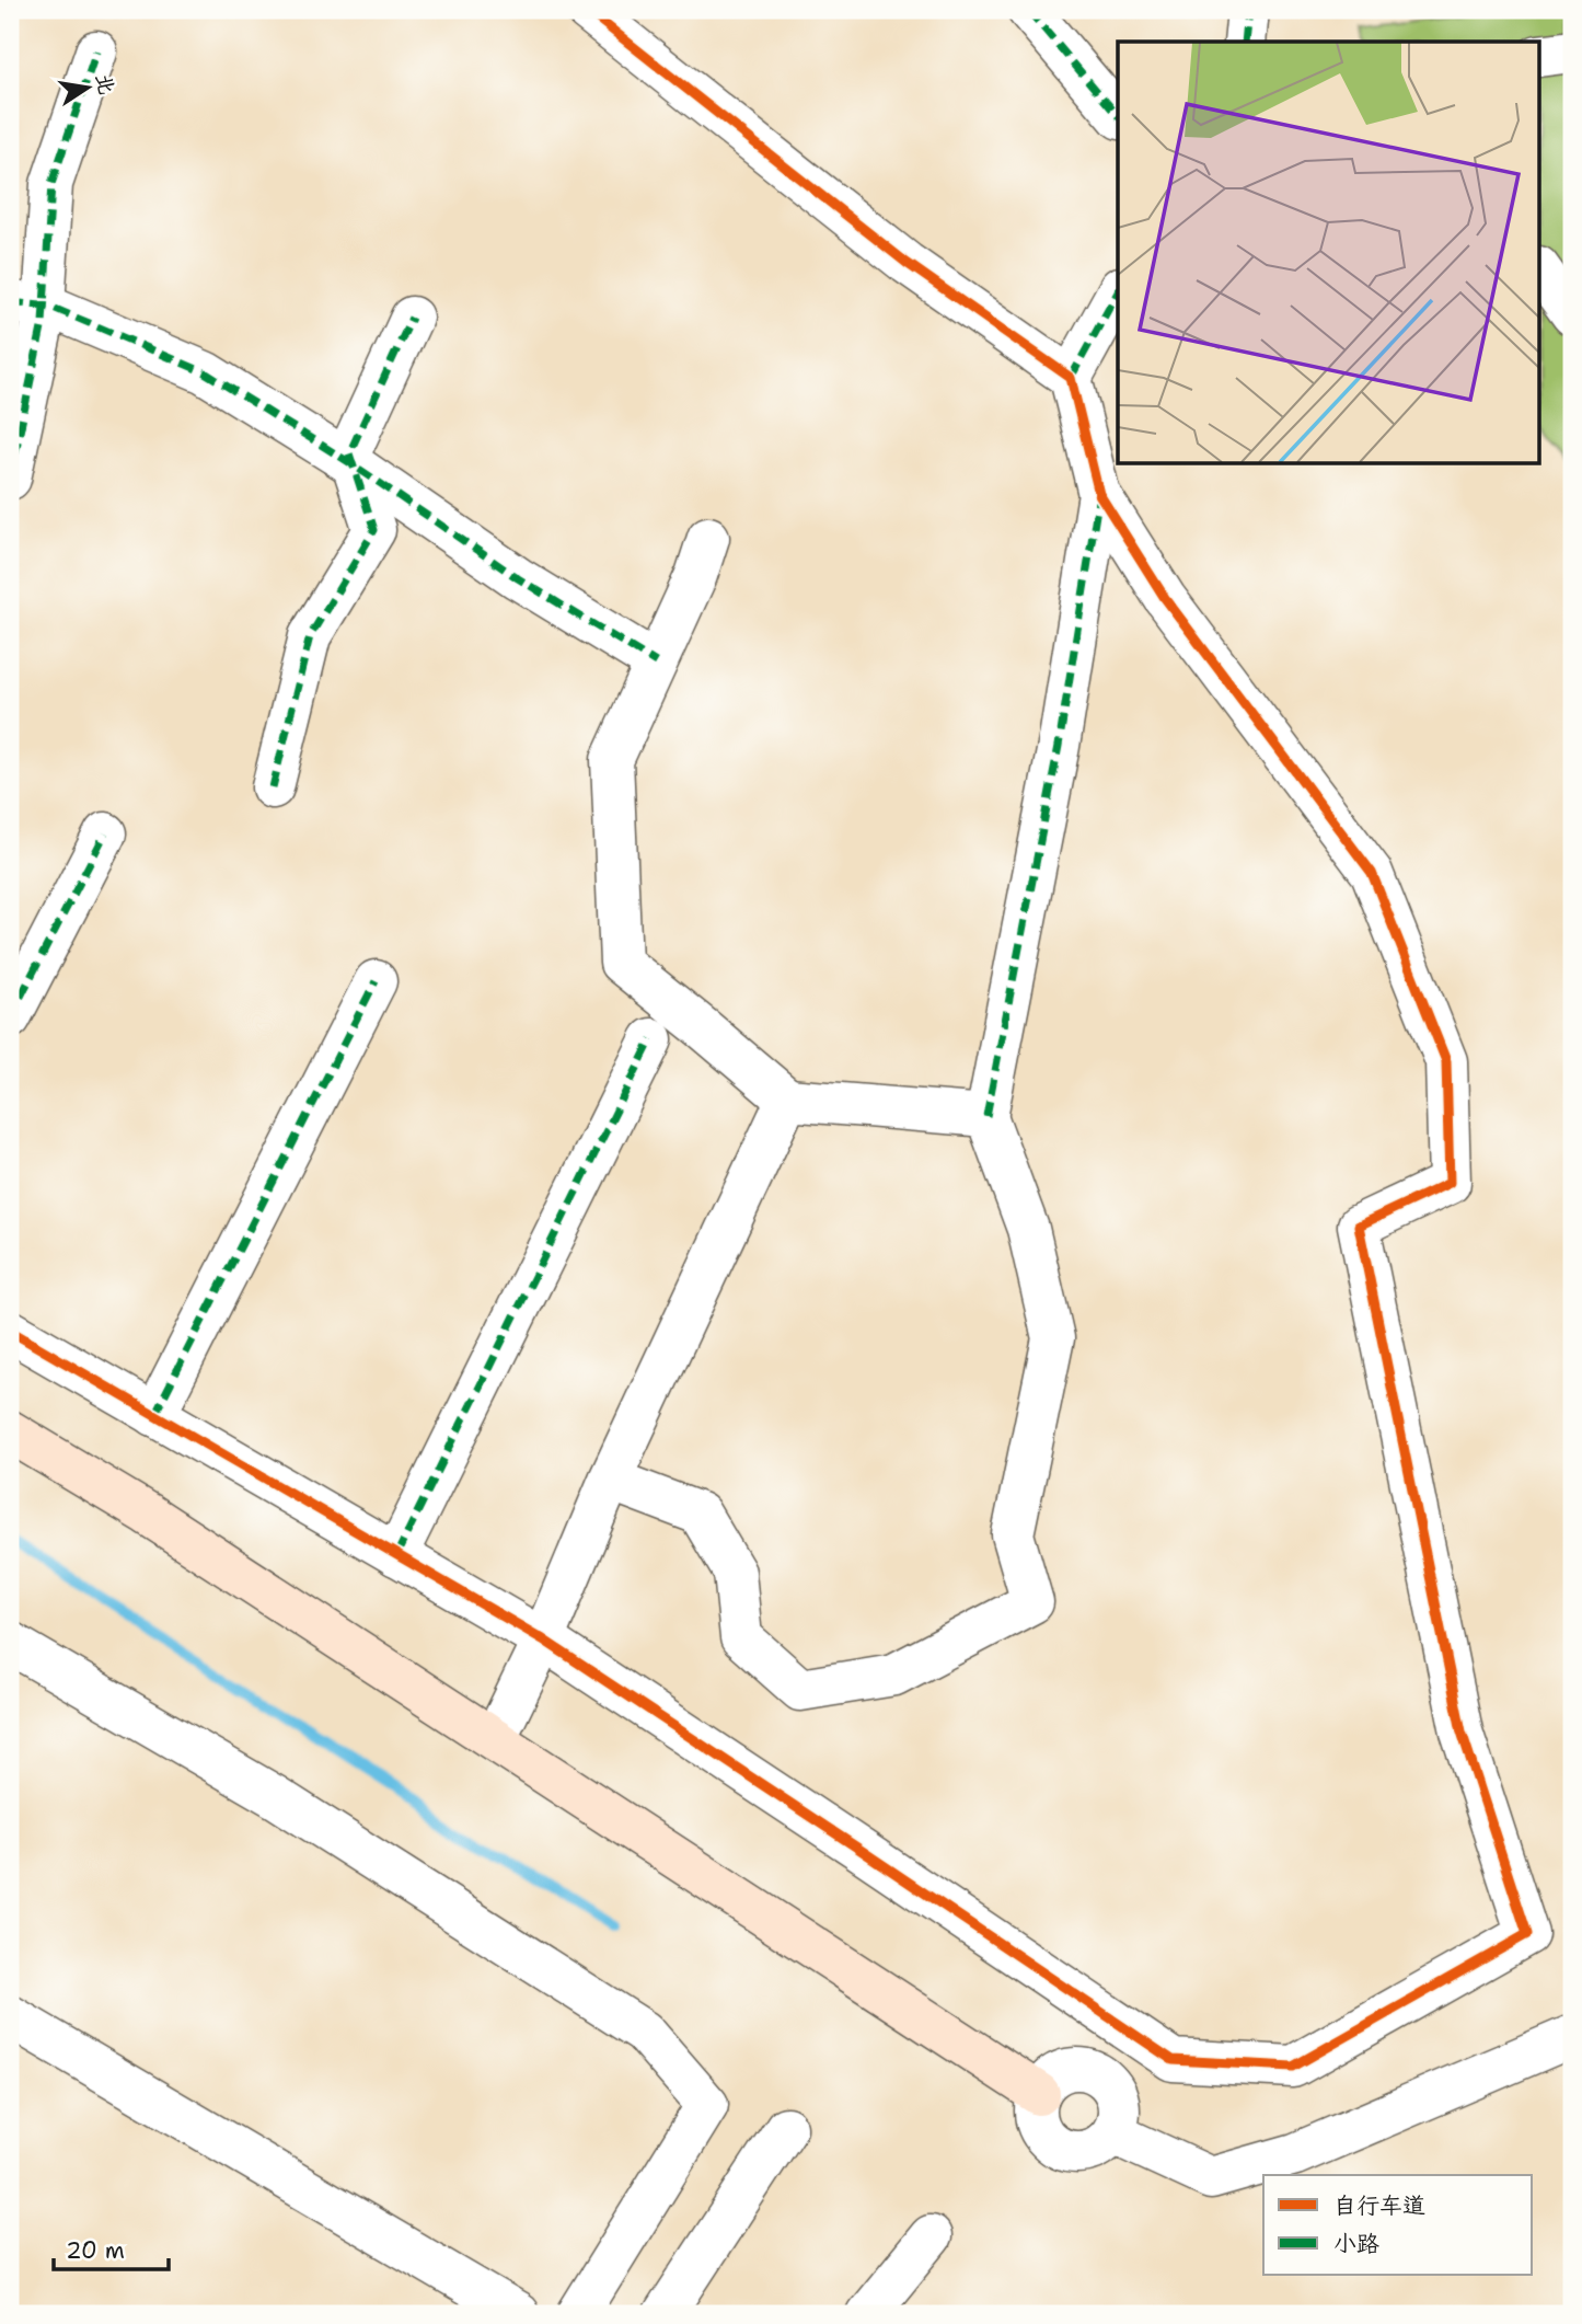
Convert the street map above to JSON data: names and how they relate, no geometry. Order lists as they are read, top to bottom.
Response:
{
  "legend": ["自行车道", "小路"],
  "scale_bar": "20 m",
  "north": "right"
}
